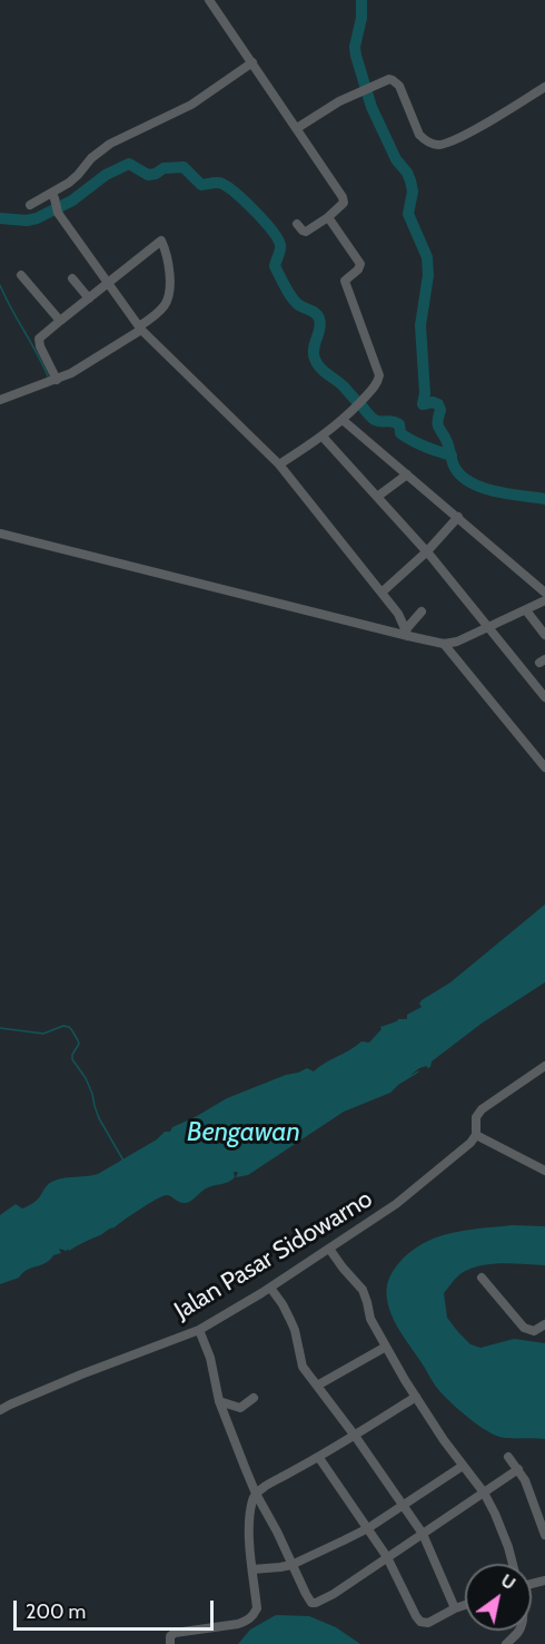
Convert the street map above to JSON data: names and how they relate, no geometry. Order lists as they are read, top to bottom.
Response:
{
  "streets": {
    "street": ["Jalan Pasar Sidowarno"]
  },
  "water": ["Bengawan"],
  "scale_bar": "200 m",
  "north": "top right"
}
